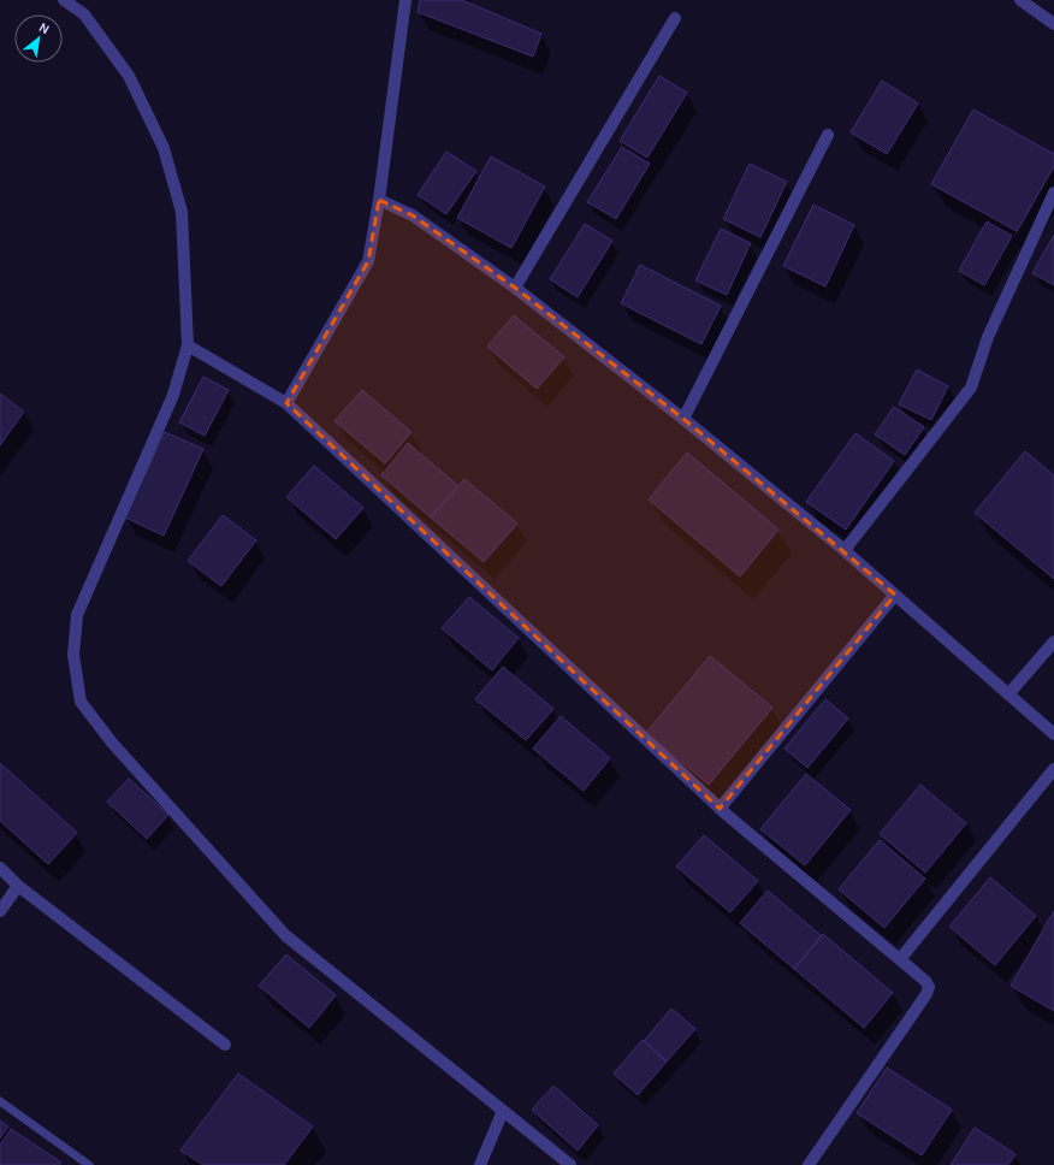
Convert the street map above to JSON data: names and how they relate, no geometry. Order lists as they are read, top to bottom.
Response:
{
  "north": "top right"
}
